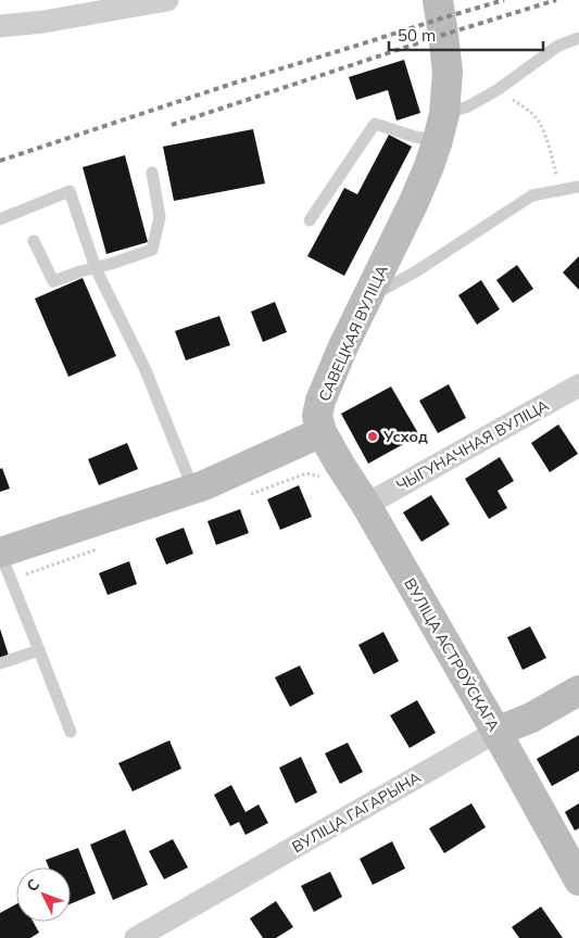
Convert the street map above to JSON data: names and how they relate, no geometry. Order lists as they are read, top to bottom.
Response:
{
  "streets": {
    "main road": ["САВЕЦКАЯ ВУЛІЦА", "ВУЛІЦА АСТРОЎСКАГА", "ВУЛІЦА ГАГАРЫНА"],
    "street": ["ЧЫГУНАЧНАЯ ВУЛІЦА"]
  },
  "crossings": [
    ["САВЕЦКАЯ ВУЛІЦА", "ВУЛІЦА АСТРОЎСКАГА"],
    ["ЧЫГУНАЧНАЯ ВУЛІЦА", "ВУЛІЦА АСТРОЎСКАГА"],
    ["ВУЛІЦА АСТРОЎСКАГА", "ВУЛІЦА ГАГАРЫНА"]
  ],
  "places": ["Усход"],
  "scale_bar": "50 m",
  "north": "top left"
}
